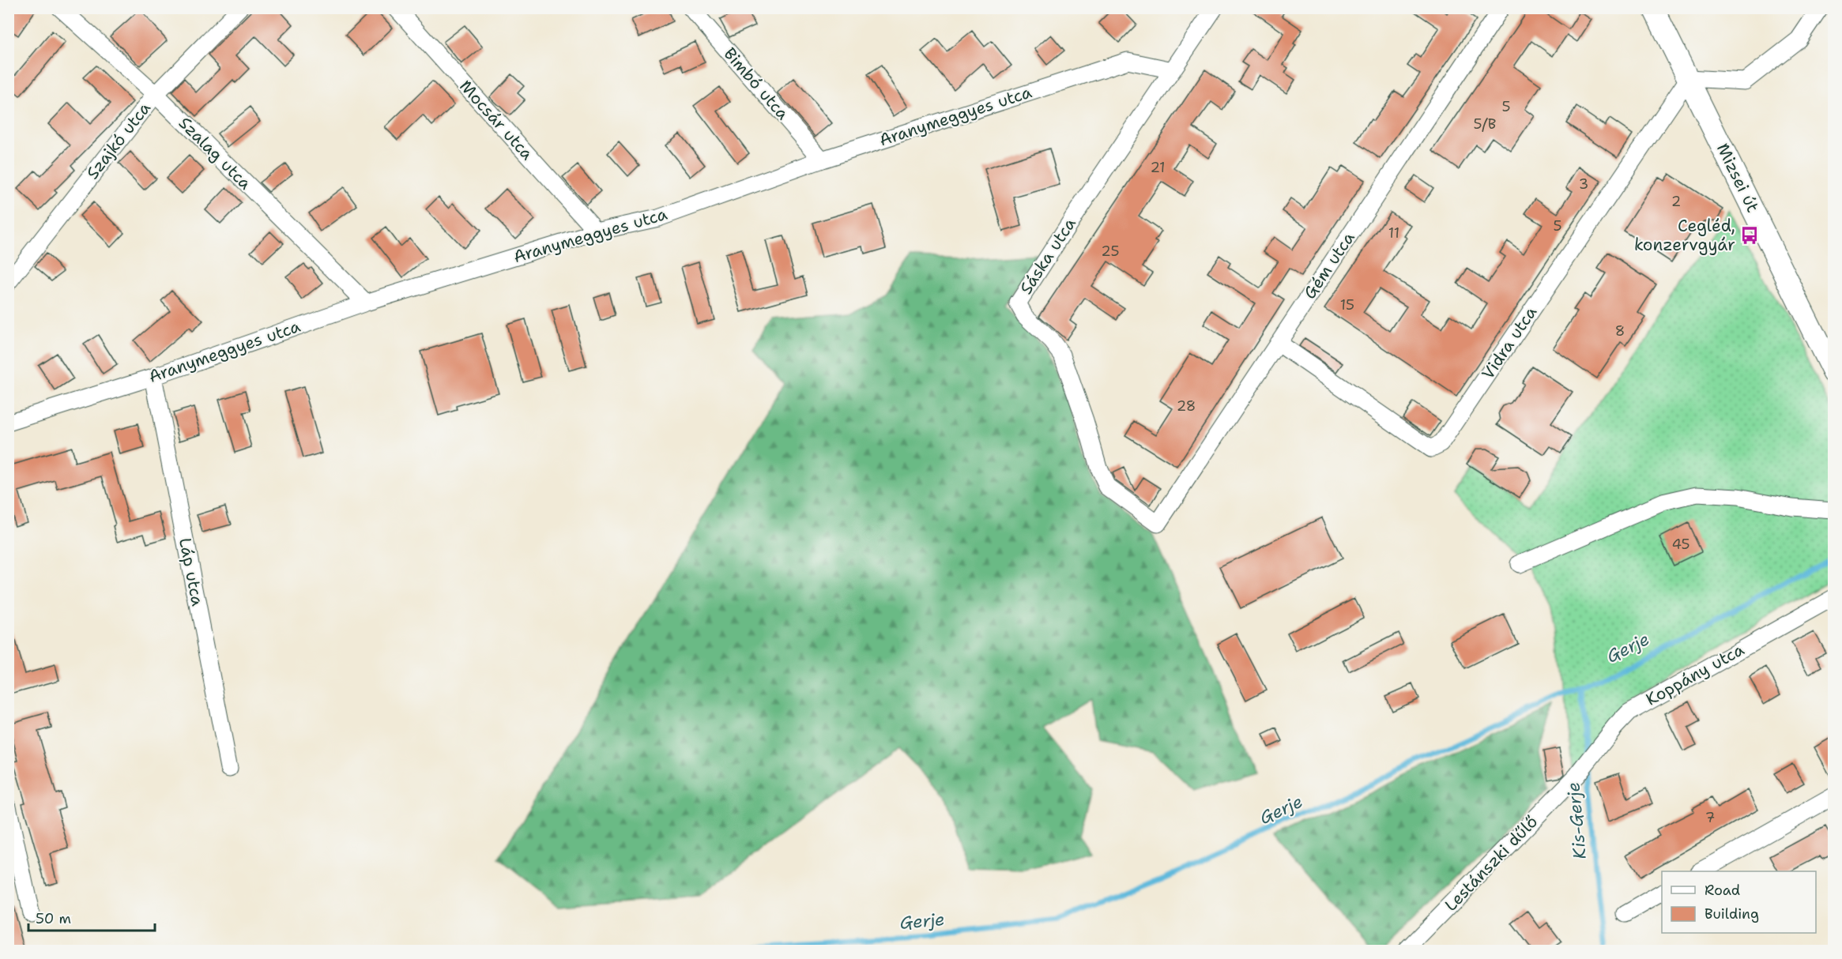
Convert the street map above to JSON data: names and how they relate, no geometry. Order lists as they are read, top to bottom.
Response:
{
  "streets": {
    "main road": ["Mizsei út"],
    "street": [
      "Bimbó utca",
      "Aranymeggyes utca",
      "Mocsár utca",
      "Szajkó utca",
      "Szalag utca",
      "Sáska utca",
      "Gém utca",
      "Vidra utca",
      "Láp utca",
      "Koppány utca",
      "Lestánszki dűlő"
    ]
  },
  "crossings": [
    ["Bimbó utca", "Aranymeggyes utca"],
    ["Aranymeggyes utca", "Mocsár utca"],
    ["Aranymeggyes utca", "Szalag utca"],
    ["Aranymeggyes utca", "Sáska utca"],
    ["Aranymeggyes utca", "Láp utca"],
    ["Szajkó utca", "Szalag utca"],
    ["Mizsei út", "Vidra utca"],
    ["Sáska utca", "Gém utca"],
    ["Gém utca", "Vidra utca"],
    ["Koppány utca", "Lestánszki dűlő"]
  ],
  "water": ["Gerje", "Kis-Gerje"],
  "places": {
    "bus stop": ["Cegléd, konzervgyár"]
  },
  "house_numbers": [
    "5",
    "5/B",
    "21",
    "3",
    "2",
    "5",
    "11",
    "25",
    "15",
    "8",
    "28",
    "45",
    "7"
  ],
  "legend": ["Road", "Building"],
  "scale_bar": "50 m"
}
